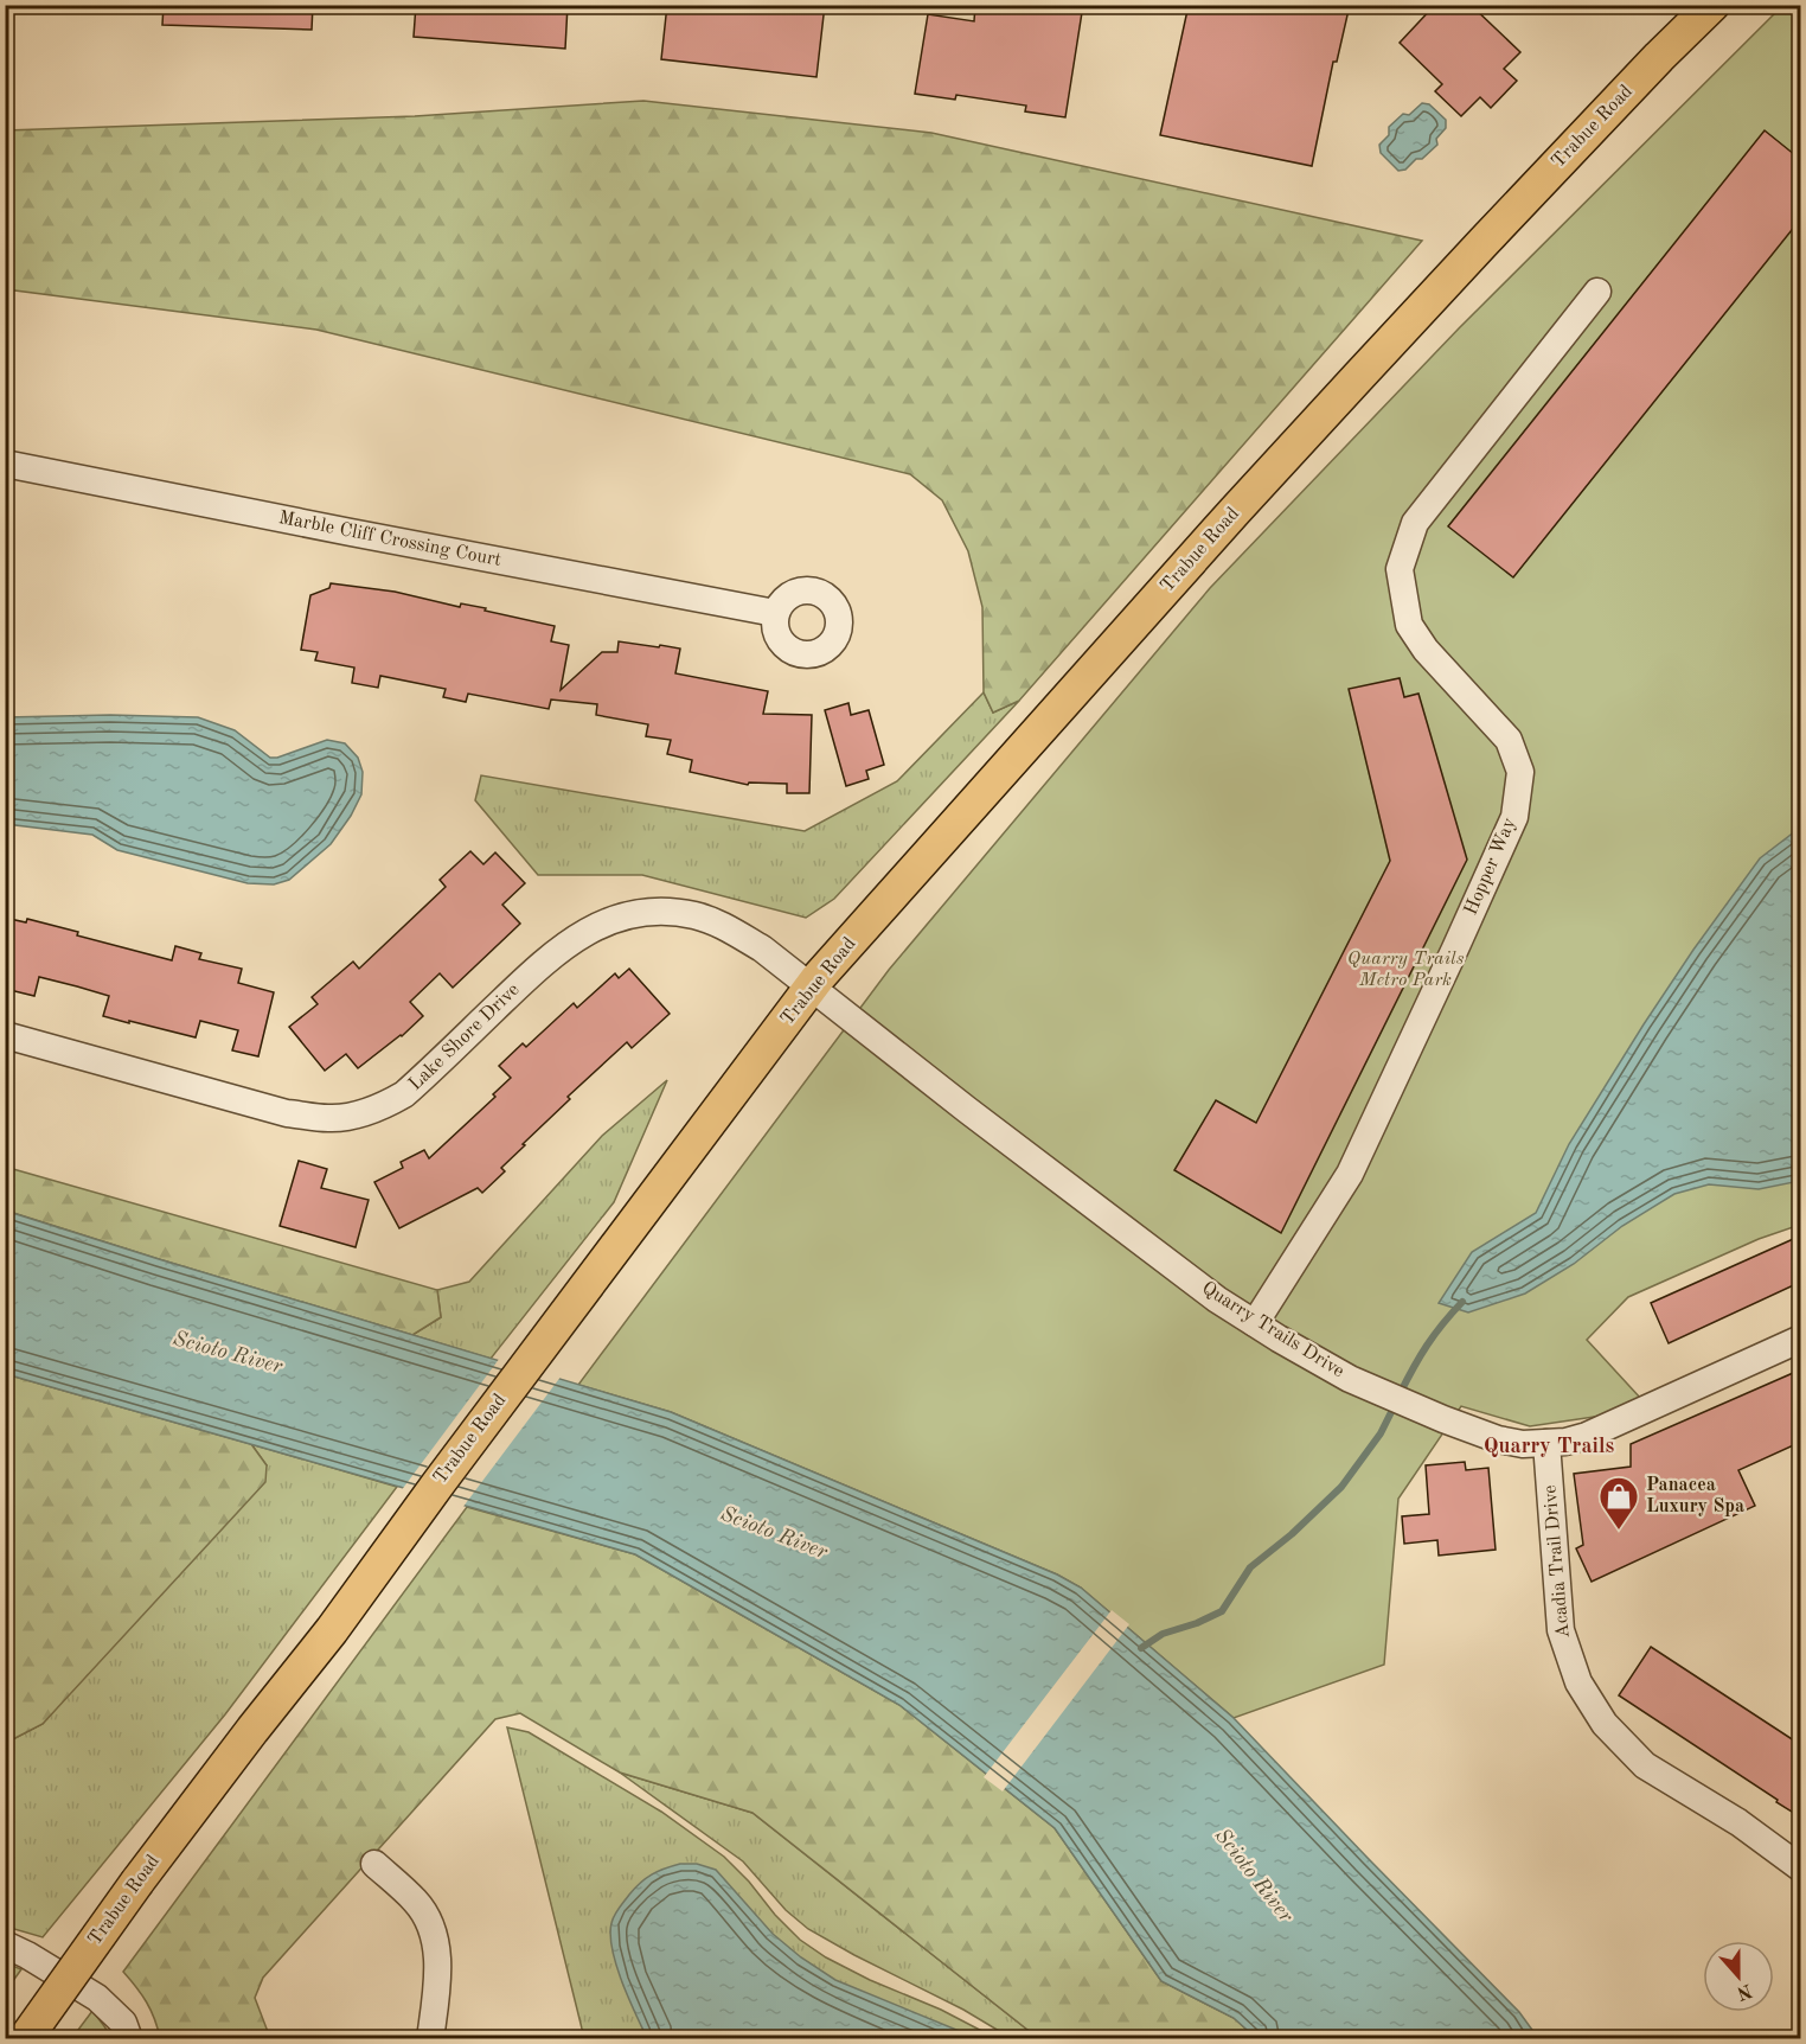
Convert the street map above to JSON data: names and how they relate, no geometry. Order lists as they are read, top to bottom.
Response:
{
  "streets": {
    "main road": ["Trabue Road"],
    "street": [
      "Marble Cliff Crossing Court",
      "Hopper Way",
      "Lake Shore Drive",
      "Quarry Trails Drive",
      "Acadia Trail Drive"
    ]
  },
  "crossings": [
    ["Trabue Road", "Lake Shore Drive"],
    ["Trabue Road", "Quarry Trails Drive"],
    ["Hopper Way", "Quarry Trails Drive"],
    ["Lake Shore Drive", "Quarry Trails Drive"],
    ["Quarry Trails Drive", "Acadia Trail Drive"]
  ],
  "districts": ["Quarry Trails"],
  "water": ["Scioto River"],
  "parks": ["Quarry Trails Metro Park"],
  "places": {
    "shop": ["Panacea Luxury Spa"]
  },
  "north": "bottom"
}
